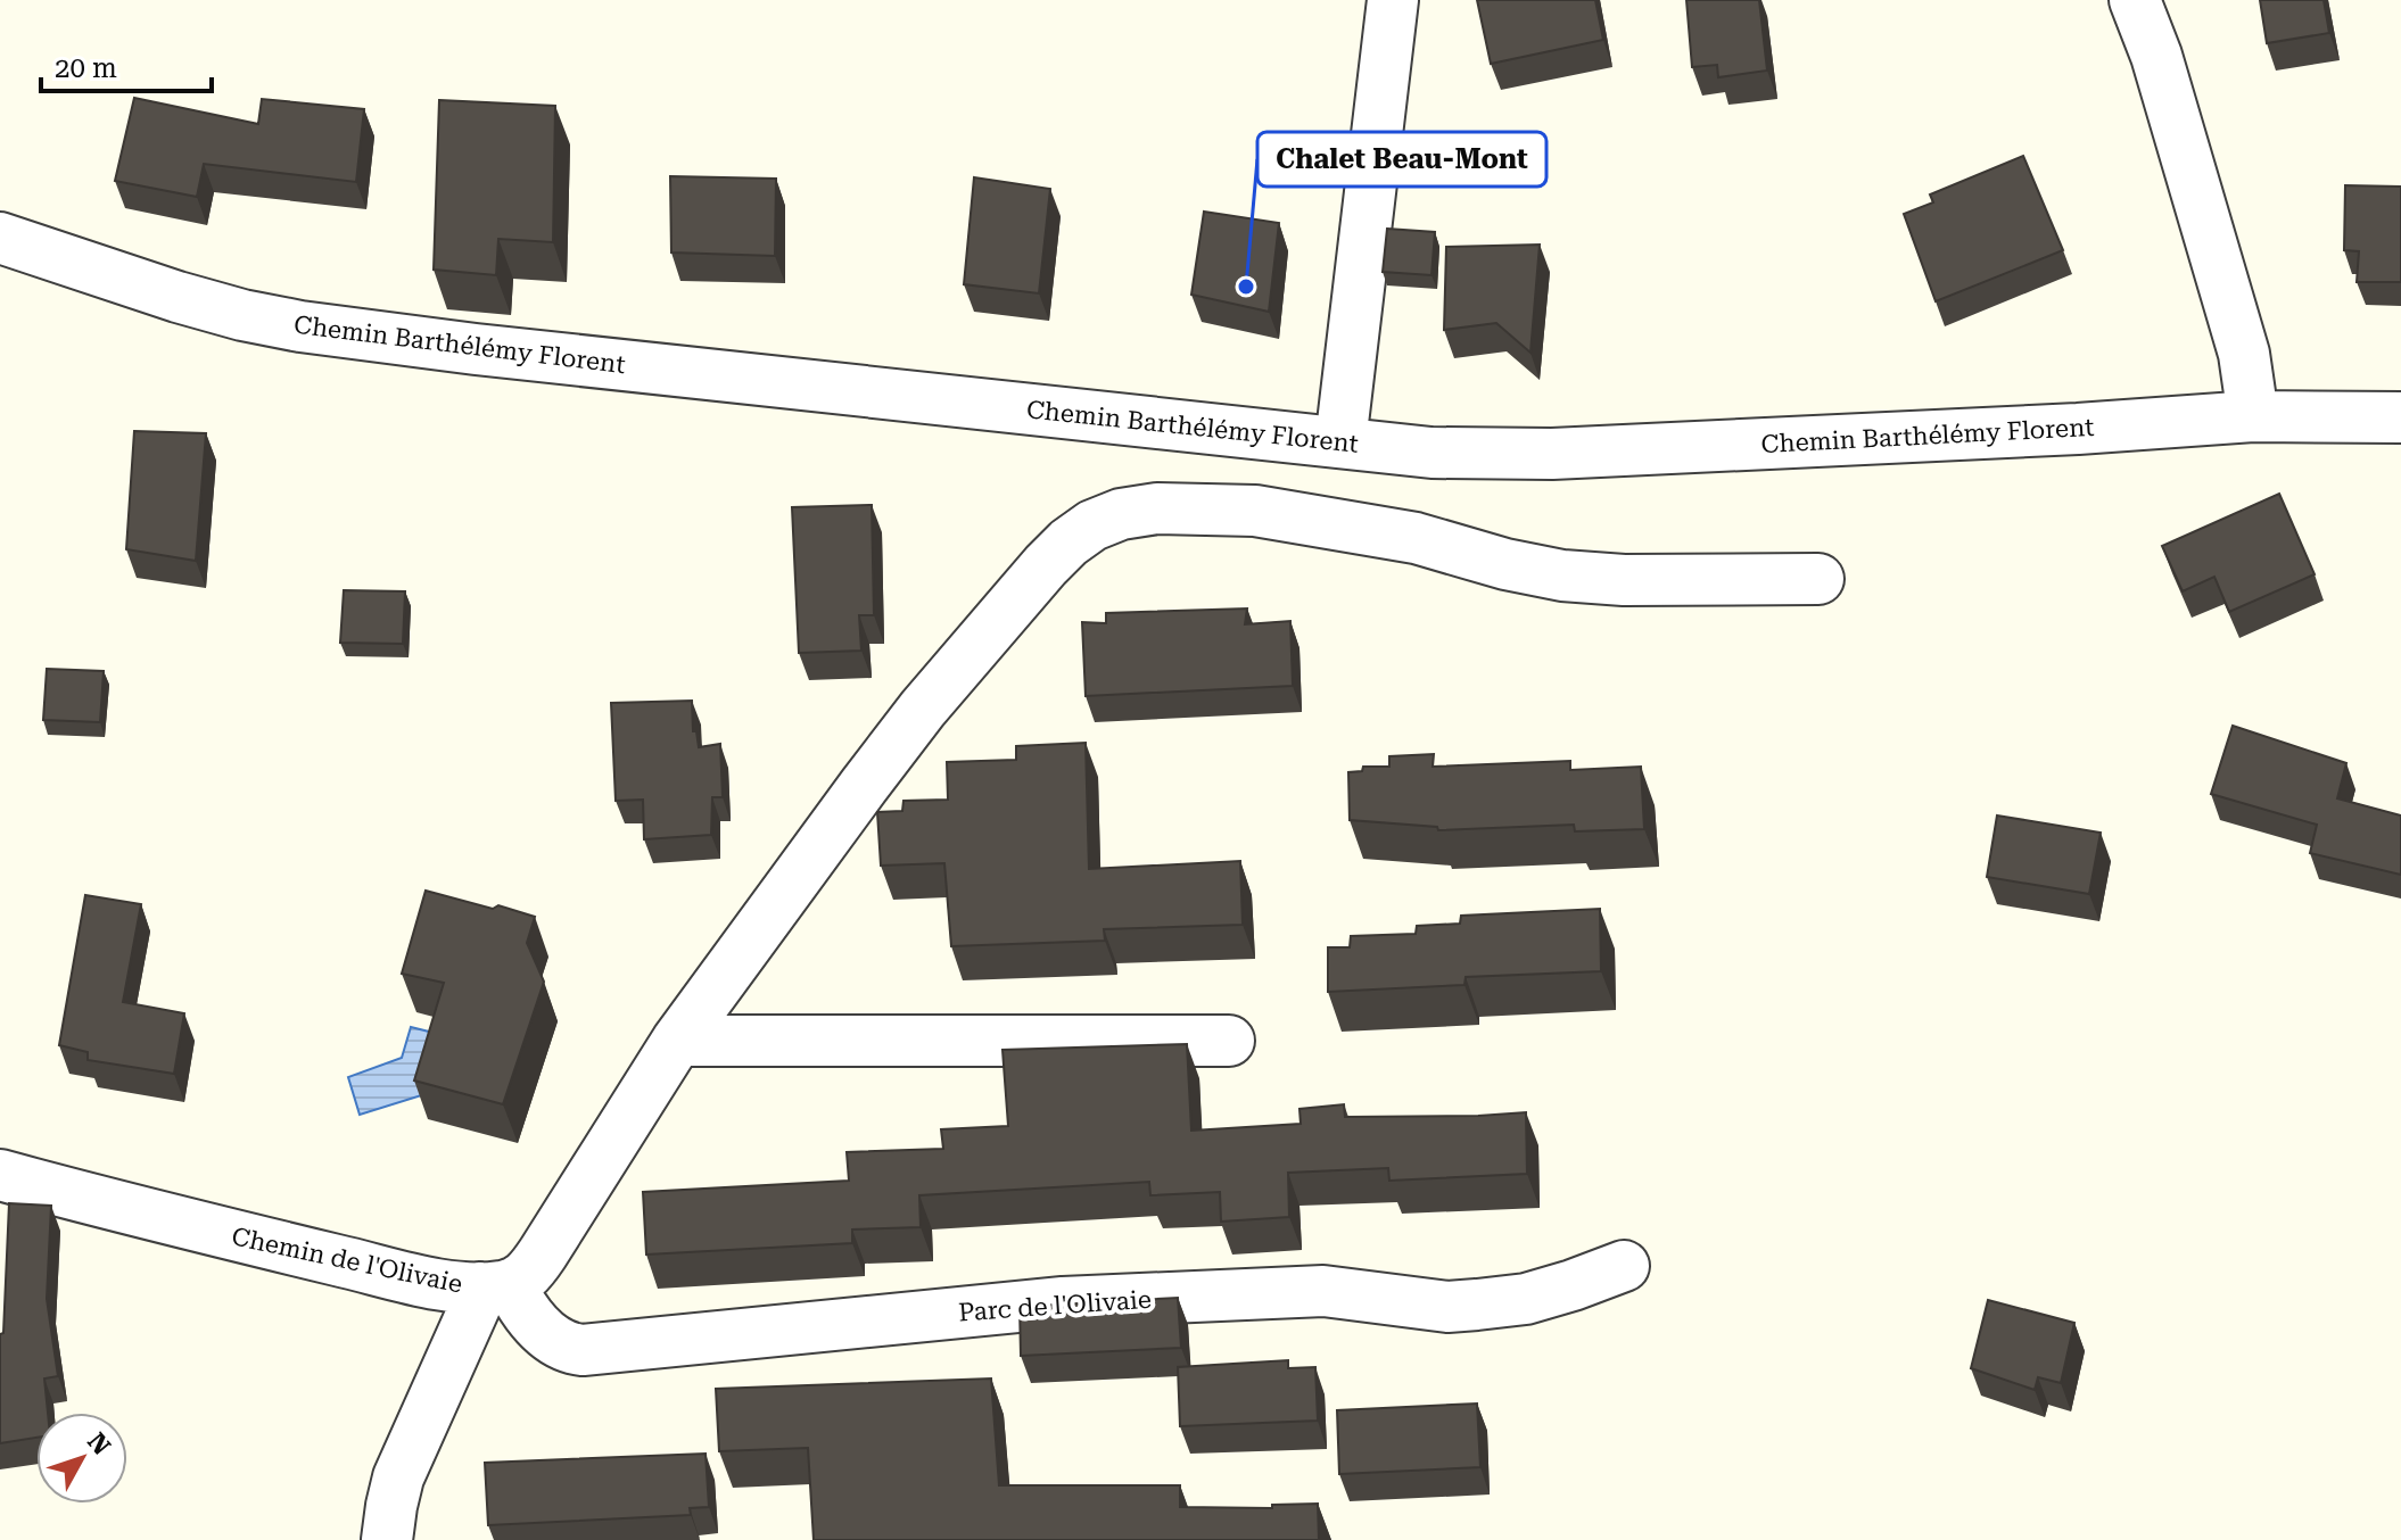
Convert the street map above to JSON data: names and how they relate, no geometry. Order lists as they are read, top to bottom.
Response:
{
  "streets": {
    "street": ["Chemin Barthélémy Florent", "Chemin de l'Olivaie", "Parc de l'Olivaie"]
  },
  "crossings": [
    ["Chemin de l'Olivaie", "Parc de l'Olivaie"]
  ],
  "places": ["Chalet Beau-Mont"],
  "scale_bar": "20 m",
  "north": "top right"
}
